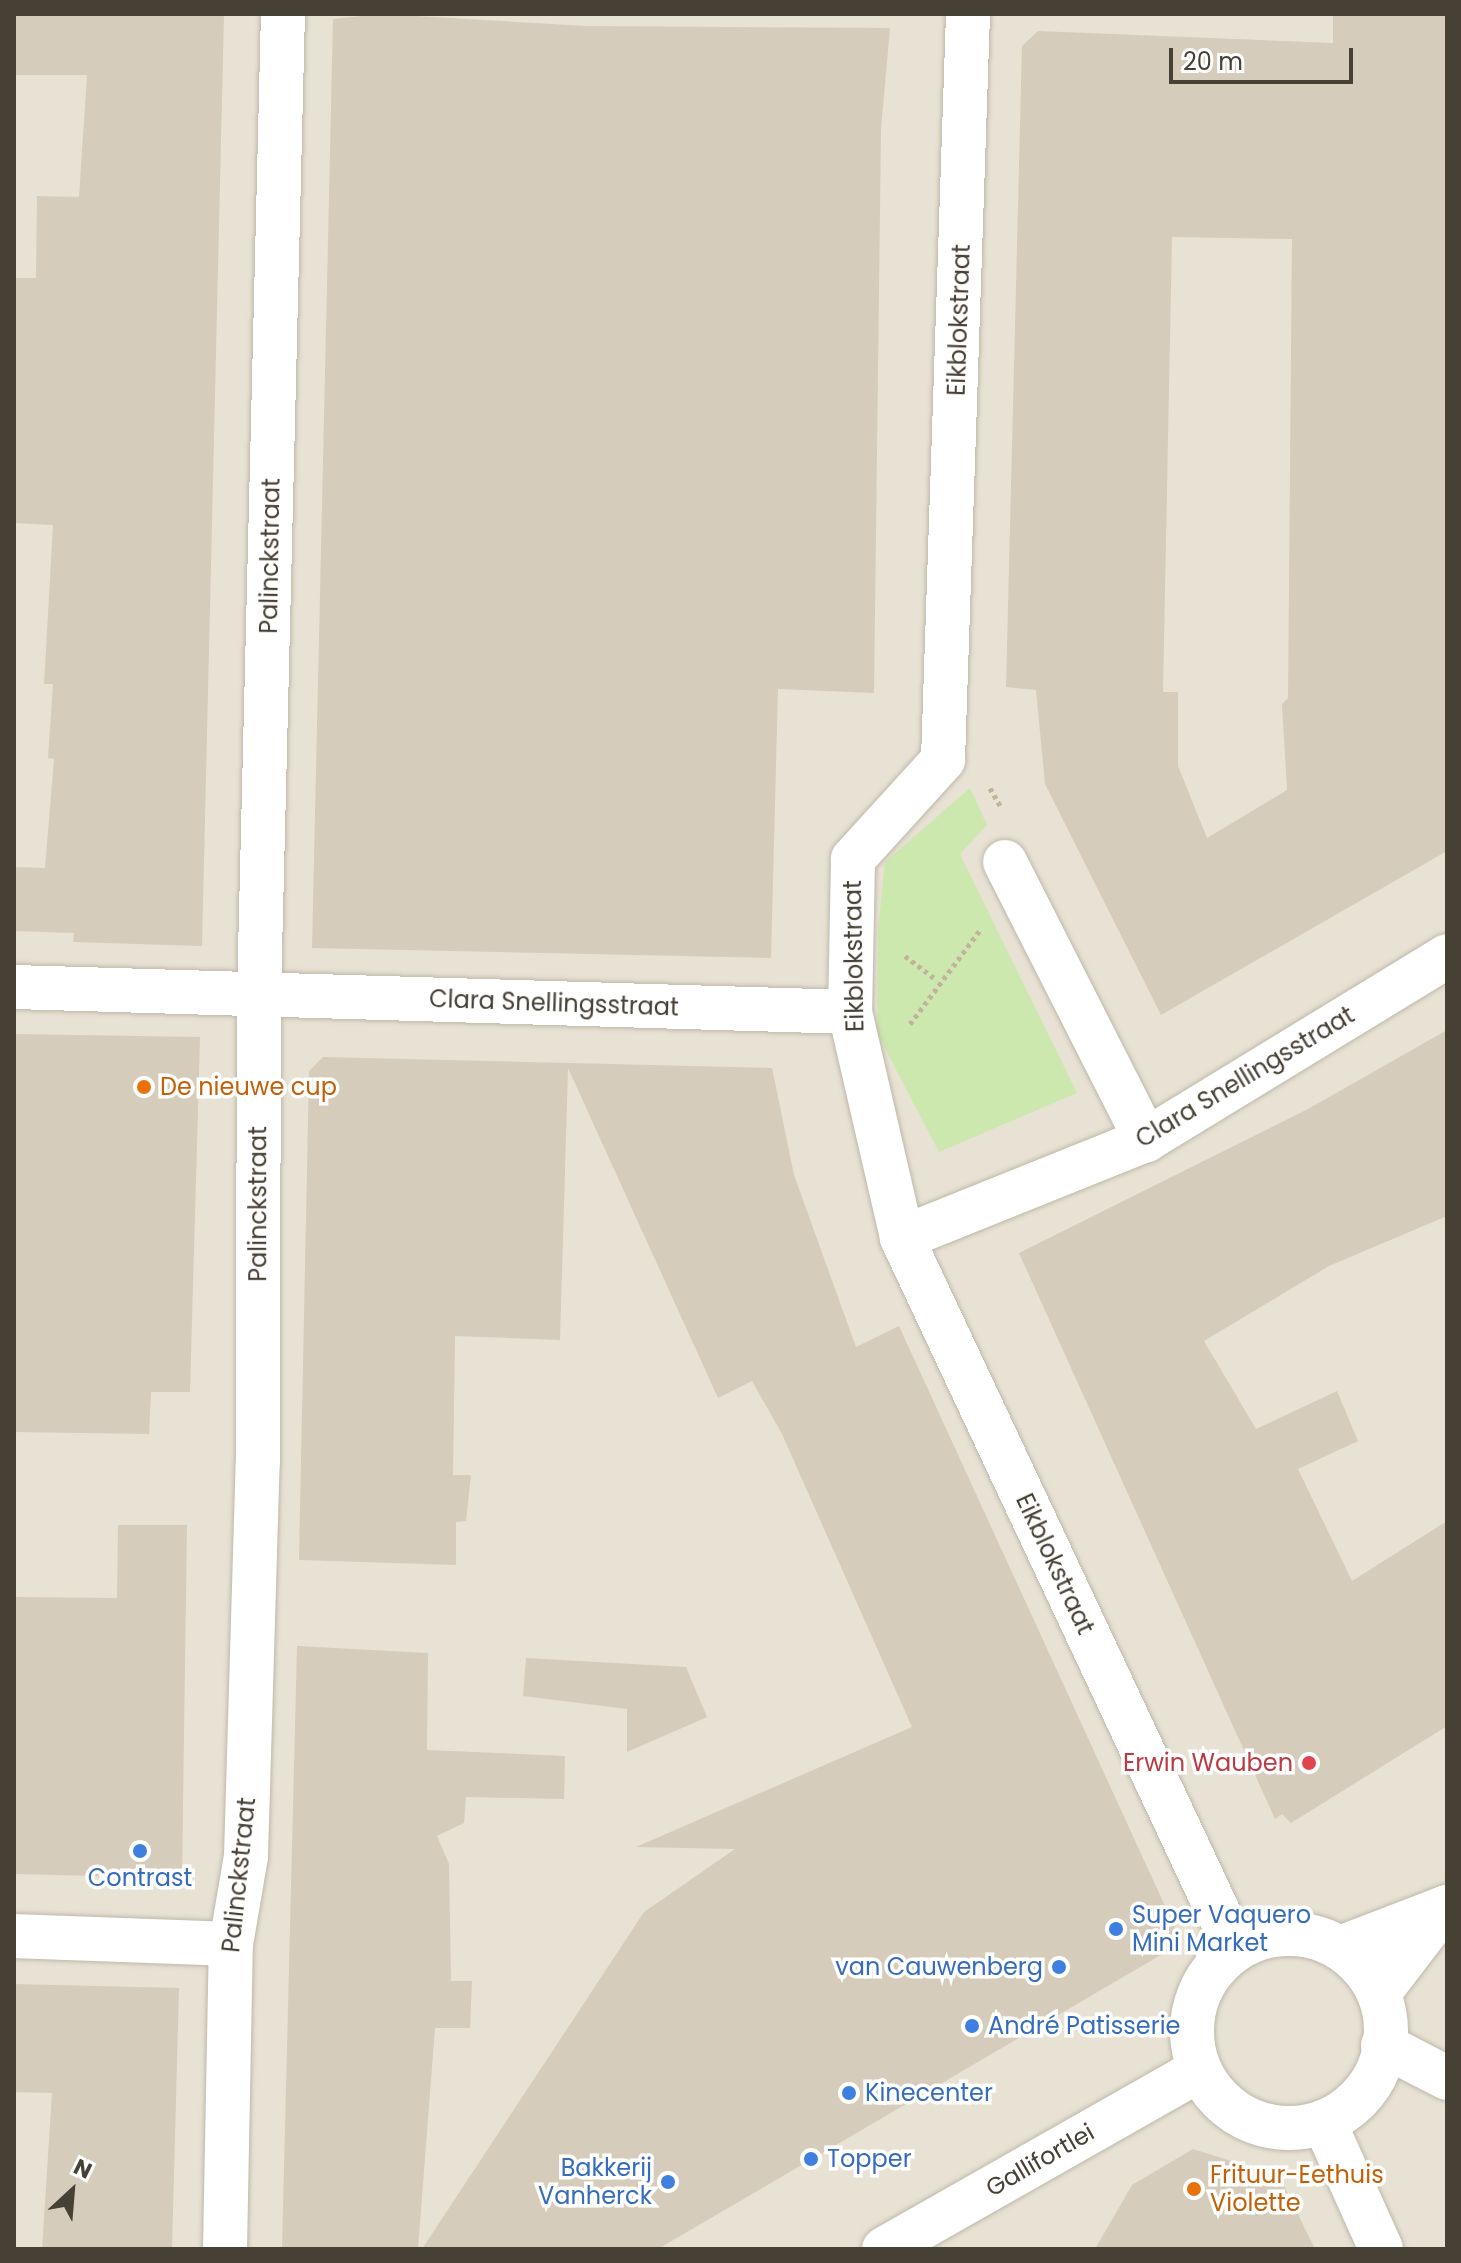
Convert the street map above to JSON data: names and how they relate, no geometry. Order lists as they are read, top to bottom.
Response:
{
  "streets": {
    "street": [
      "Eikblokstraat",
      "Palinckstraat",
      "Clara Snellingsstraat",
      "Gallifortlei"
    ]
  },
  "crossings": [
    ["Eikblokstraat", "Clara Snellingsstraat"],
    ["Eikblokstraat", "Gallifortlei"],
    ["Palinckstraat", "Clara Snellingsstraat"]
  ],
  "places": [
    "De nieuwe cup",
    "Erwin Wauben",
    "Contrast",
    "Super Vaquero Mini Market",
    "van Cauwenberg",
    "André Patisserie",
    "Kinecenter",
    "Topper",
    "Bakkerij Vanherck",
    "Frituur-Eethuis Violette"
  ],
  "scale_bar": "20 m",
  "north": "top right"
}
